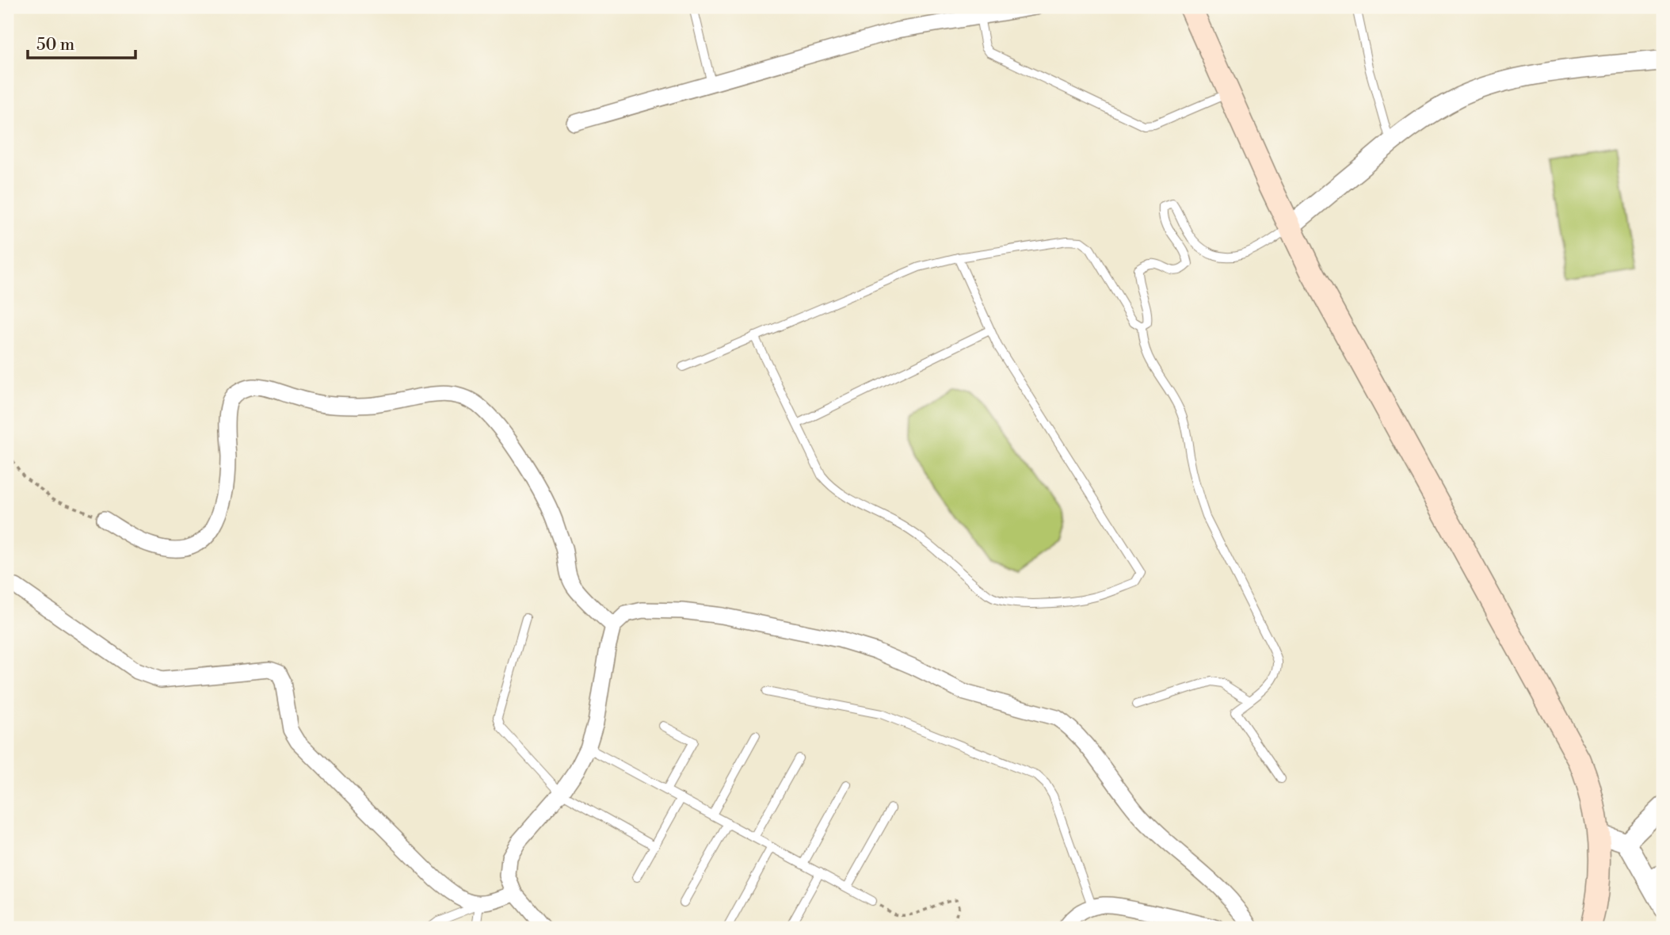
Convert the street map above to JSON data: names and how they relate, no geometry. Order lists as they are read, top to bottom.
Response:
{
  "scale_bar": "50 m"
}
